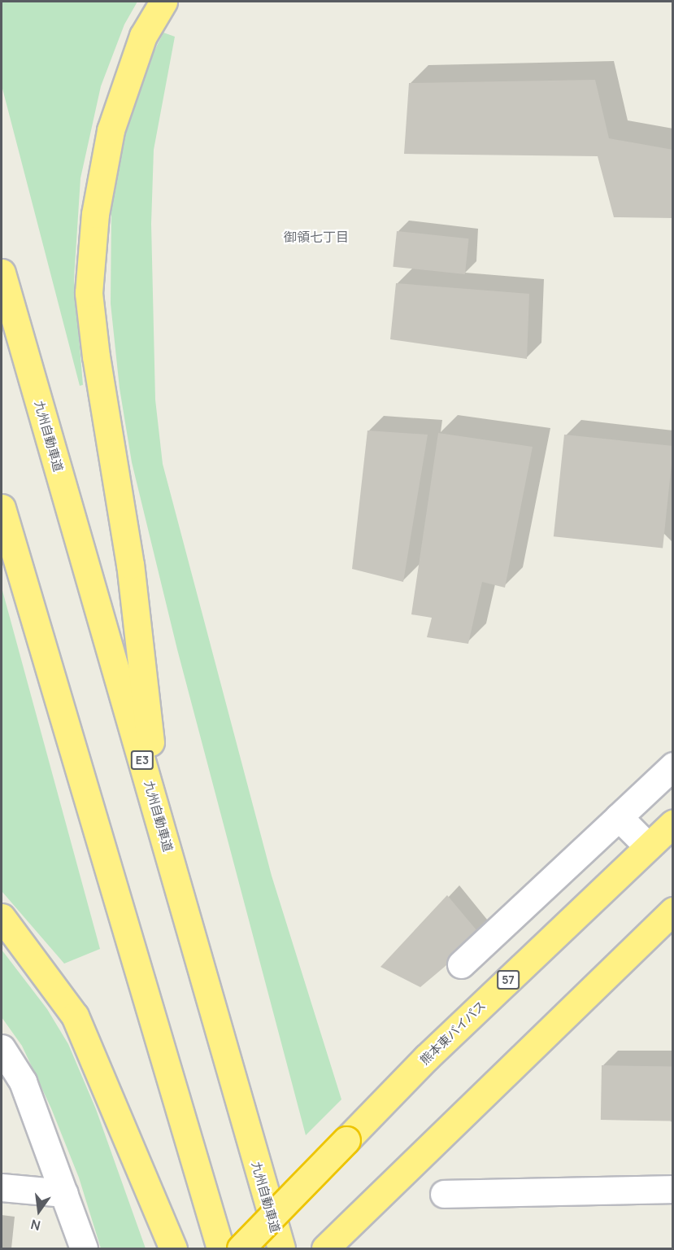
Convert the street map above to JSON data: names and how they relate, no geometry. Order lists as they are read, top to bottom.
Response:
{
  "streets": {
    "highway": [
      "九州自動車道",
      "E3",
      "57",
      "熊本東バイパス"
    ]
  },
  "districts": ["御領七丁目"],
  "north": "bottom"
}
